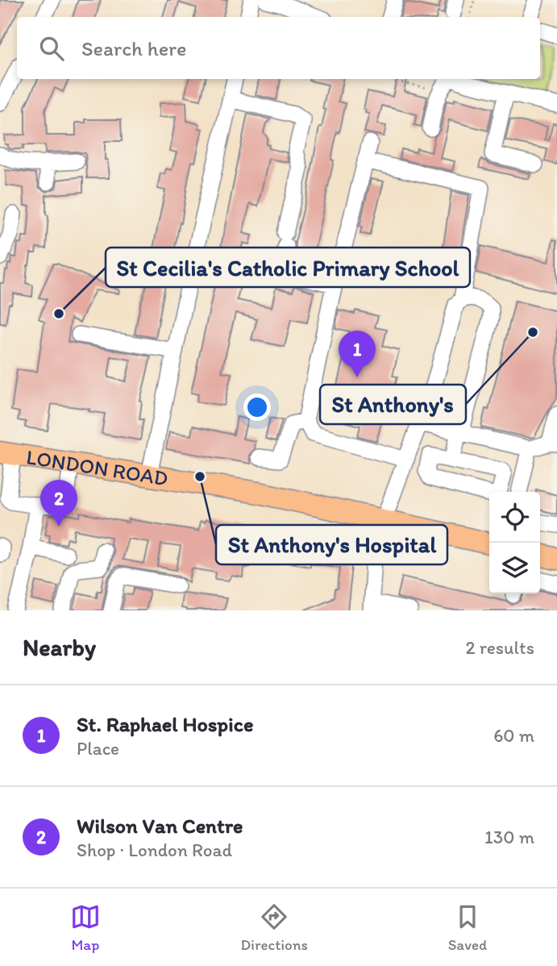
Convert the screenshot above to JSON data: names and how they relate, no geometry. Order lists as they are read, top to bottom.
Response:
{
  "streets": {
    "highway": ["LONDON ROAD"]
  },
  "places": ["St Cecilia's Catholic Primary School", "St Anthony's", "St Anthony's Hospital"],
  "page": {
    "search": "Search here",
    "pins": ["1", "2"],
    "heading": ["Nearby", "2 results"],
    "list": [
      {
        "mark": "1",
        "name": "St. Raphael Hospice",
        "note": "Place",
        "value": "60 m"
      },
      {
        "mark": "2",
        "name": "Wilson Van Centre",
        "note": "Shop · London Road",
        "value": "130 m"
      }
    ],
    "nav": ["Map", "Directions", "Saved"]
  }
}
